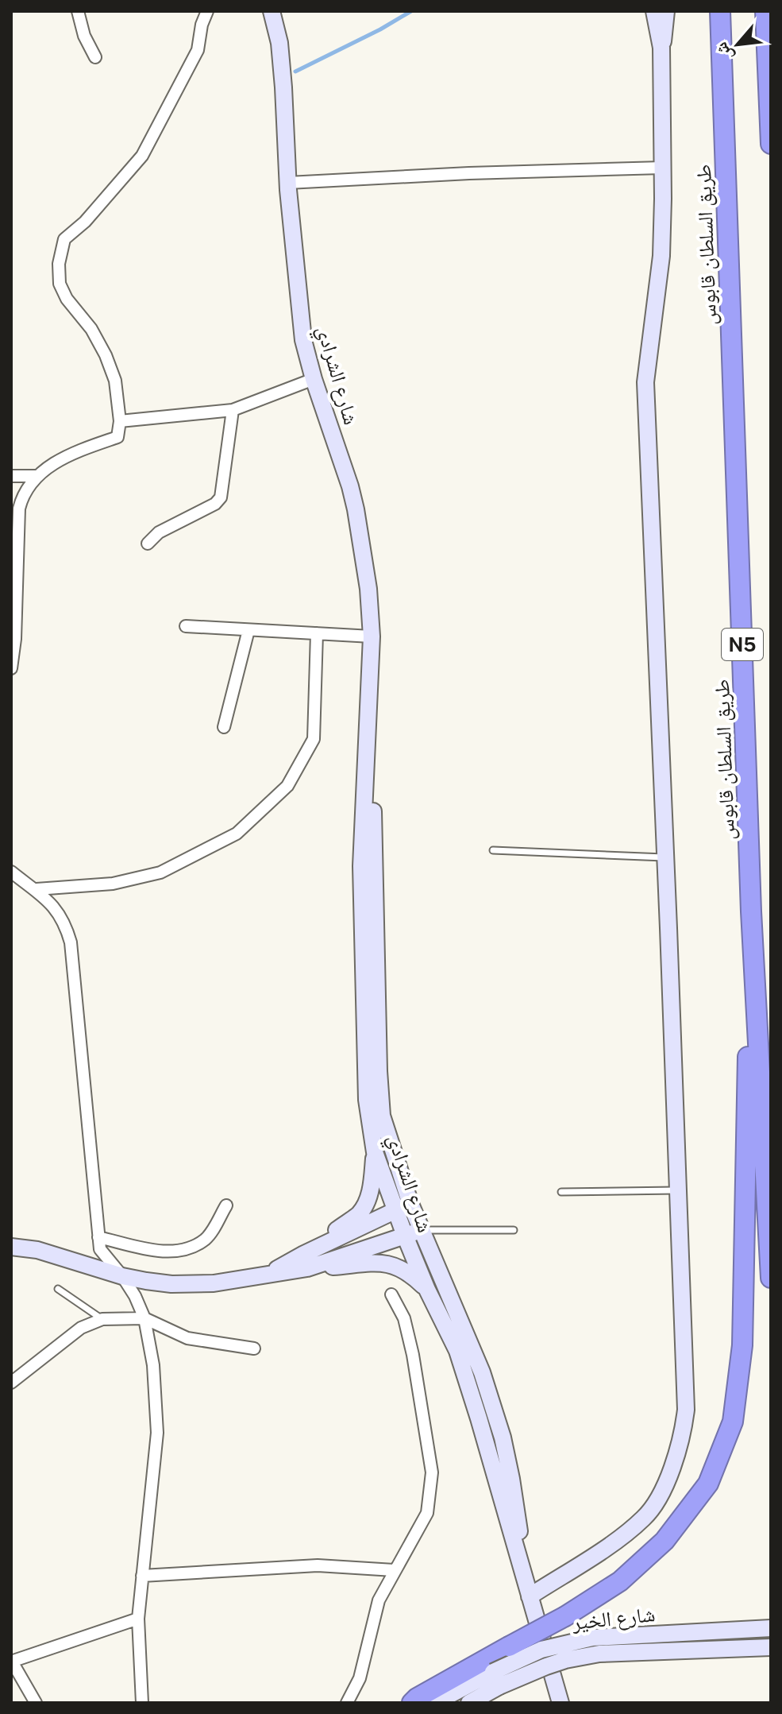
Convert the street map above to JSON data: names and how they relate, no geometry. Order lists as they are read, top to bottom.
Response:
{
  "streets": {
    "highway": ["طريق السلطان قابوس", "N5"],
    "street": ["شارع الشرادي", "شارع الخير"]
  },
  "north": "bottom left"
}
